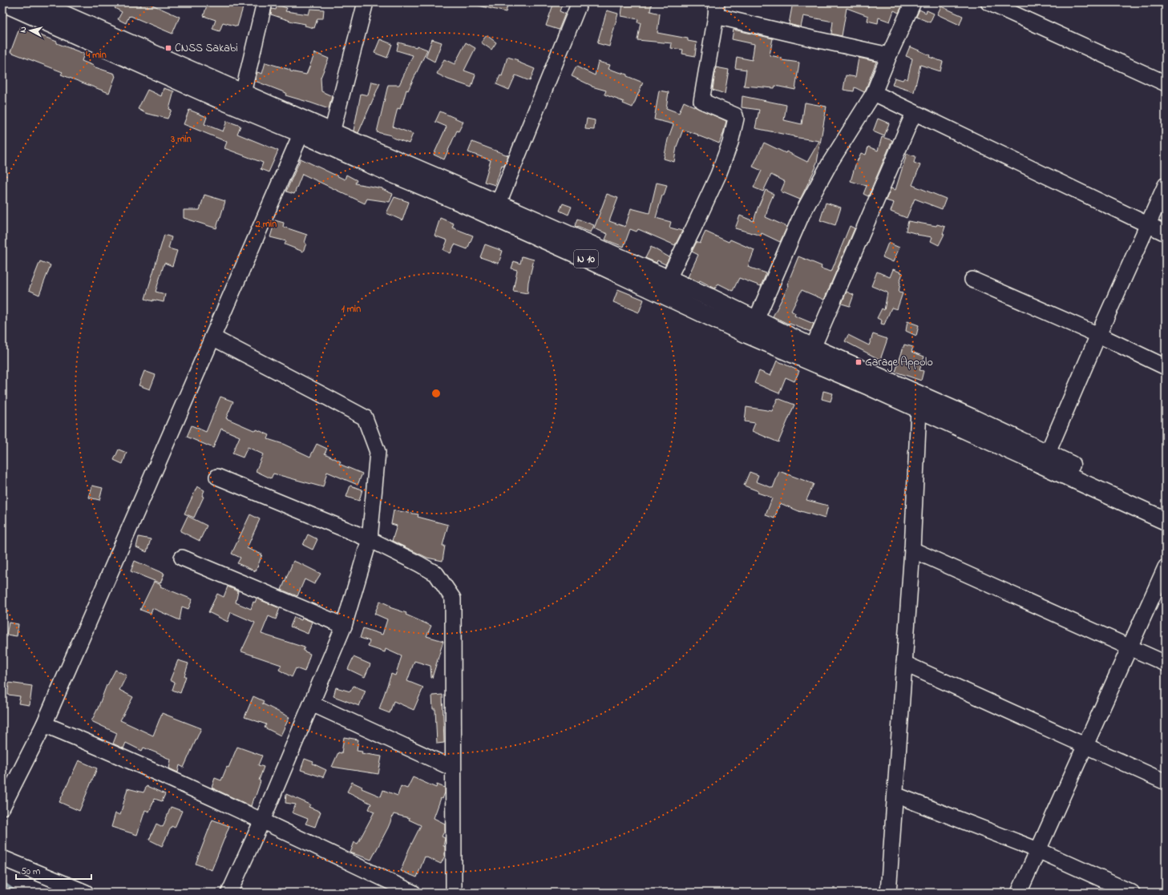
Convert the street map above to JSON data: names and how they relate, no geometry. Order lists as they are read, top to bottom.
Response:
{
  "streets": {
    "main road": ["N 10"]
  },
  "places": {
    "transit": ["CNSS Sakabi", "Garage Appolo"]
  },
  "scale_bar": "50 m",
  "north": "left",
  "rings": [
    "4 min",
    "3 min",
    "2 min",
    "1 min"
  ]
}
